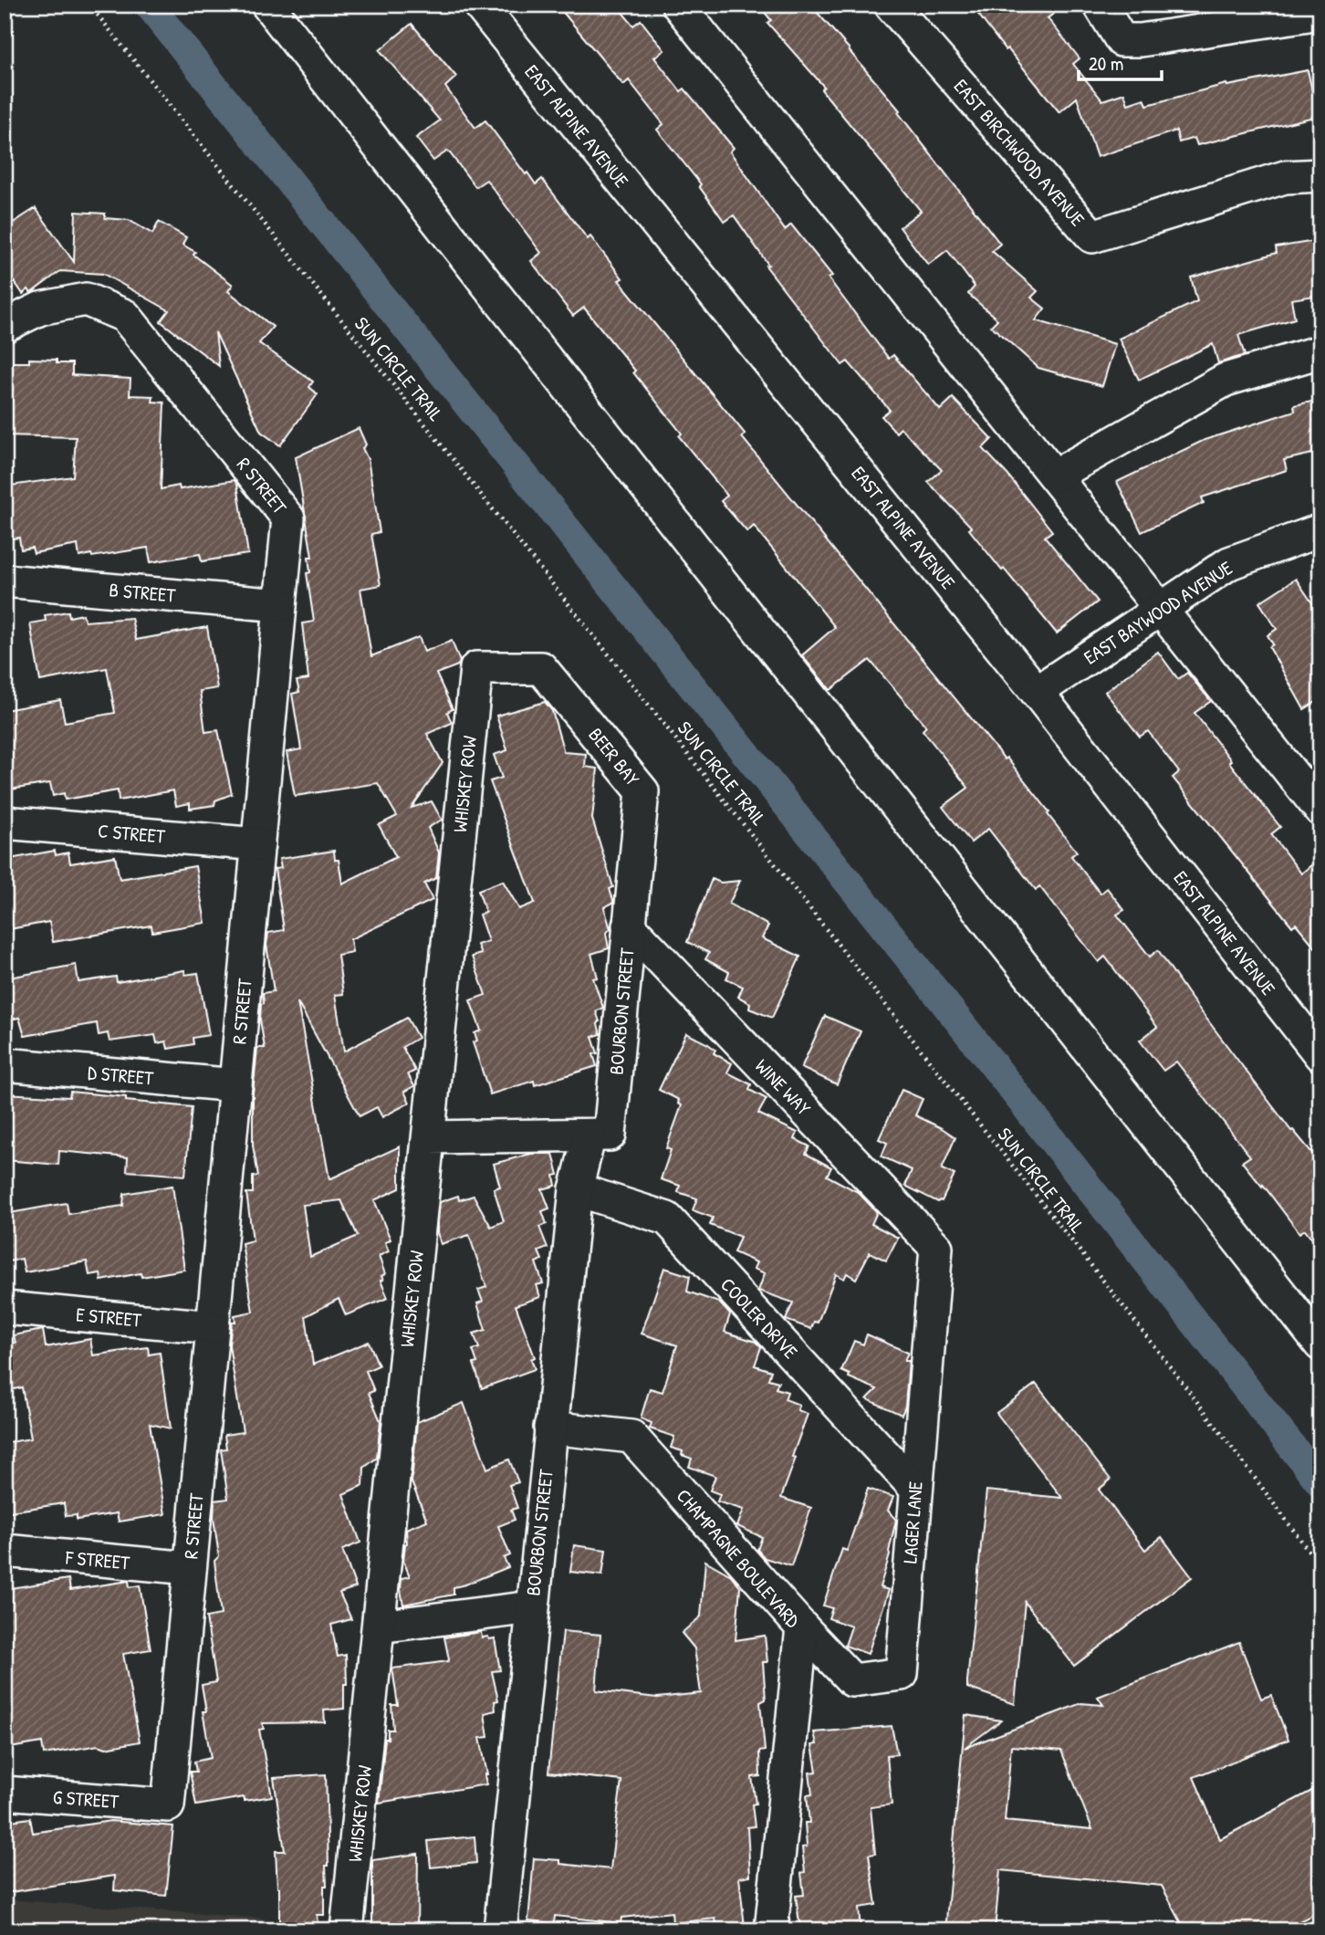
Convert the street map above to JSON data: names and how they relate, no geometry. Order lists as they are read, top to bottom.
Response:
{
  "streets": {
    "street": [
      "EAST ALPINE AVENUE",
      "EAST BIRCHWOOD AVENUE",
      "R STREET",
      "B STREET",
      "EAST BAYWOOD AVENUE",
      "BEER BAY",
      "WHISKEY ROW",
      "C STREET",
      "BOURBON STREET",
      "D STREET",
      "WINE WAY",
      "E STREET",
      "COOLER DRIVE",
      "LAGER LANE",
      "CHAMPAGNE BOULEVARD",
      "F STREET",
      "G STREET"
    ],
    "path": ["SUN CIRCLE TRAIL"]
  },
  "crossings": [
    ["EAST ALPINE AVENUE", "EAST BAYWOOD AVENUE"],
    ["R STREET", "B STREET"],
    ["R STREET", "C STREET"],
    ["R STREET", "D STREET"],
    ["R STREET", "E STREET"],
    ["R STREET", "F STREET"],
    ["R STREET", "G STREET"],
    ["BEER BAY", "WHISKEY ROW"],
    ["BEER BAY", "BOURBON STREET"],
    ["BEER BAY", "WINE WAY"],
    ["BOURBON STREET", "WINE WAY"],
    ["BOURBON STREET", "COOLER DRIVE"],
    ["BOURBON STREET", "CHAMPAGNE BOULEVARD"],
    ["WINE WAY", "LAGER LANE"],
    ["COOLER DRIVE", "LAGER LANE"],
    ["LAGER LANE", "CHAMPAGNE BOULEVARD"]
  ],
  "scale_bar": "20 m"
}
